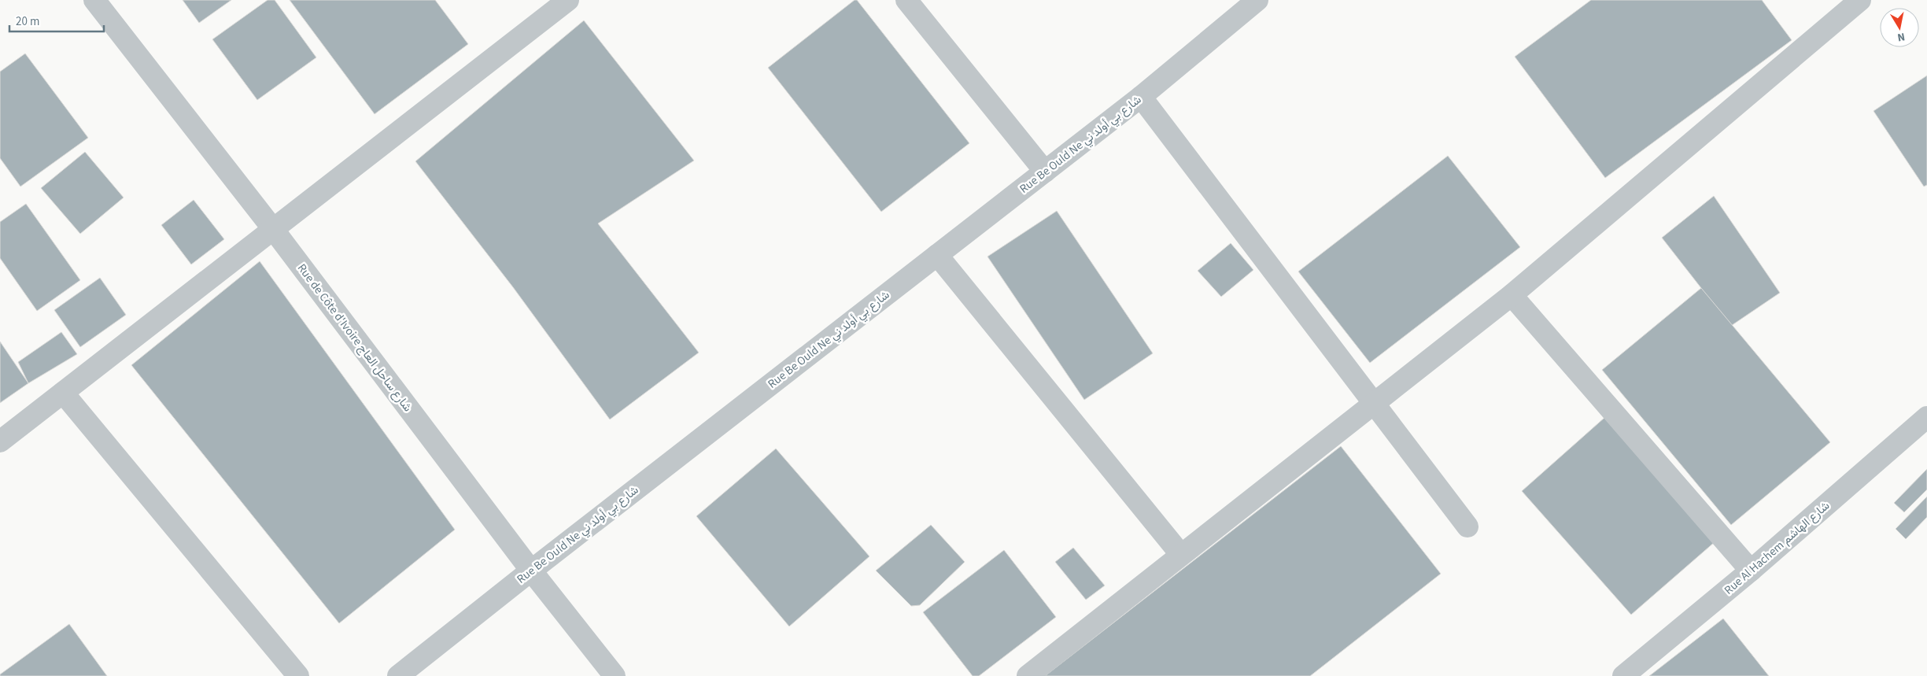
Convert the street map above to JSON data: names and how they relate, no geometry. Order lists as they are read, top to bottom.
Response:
{
  "streets": {
    "street": ["Rue Be Ould Ne شارع بي أولد ني", "Rue de Côte d'Ivoire شارع ساحل العاج", "Rue Al Hachem شارع الهاشم"]
  },
  "crossings": [
    ["Rue Be Ould Ne شارع بي أولد ني", "Rue de Côte d'Ivoire شارع ساحل العاج"]
  ],
  "scale_bar": "20 m",
  "north": "bottom"
}
